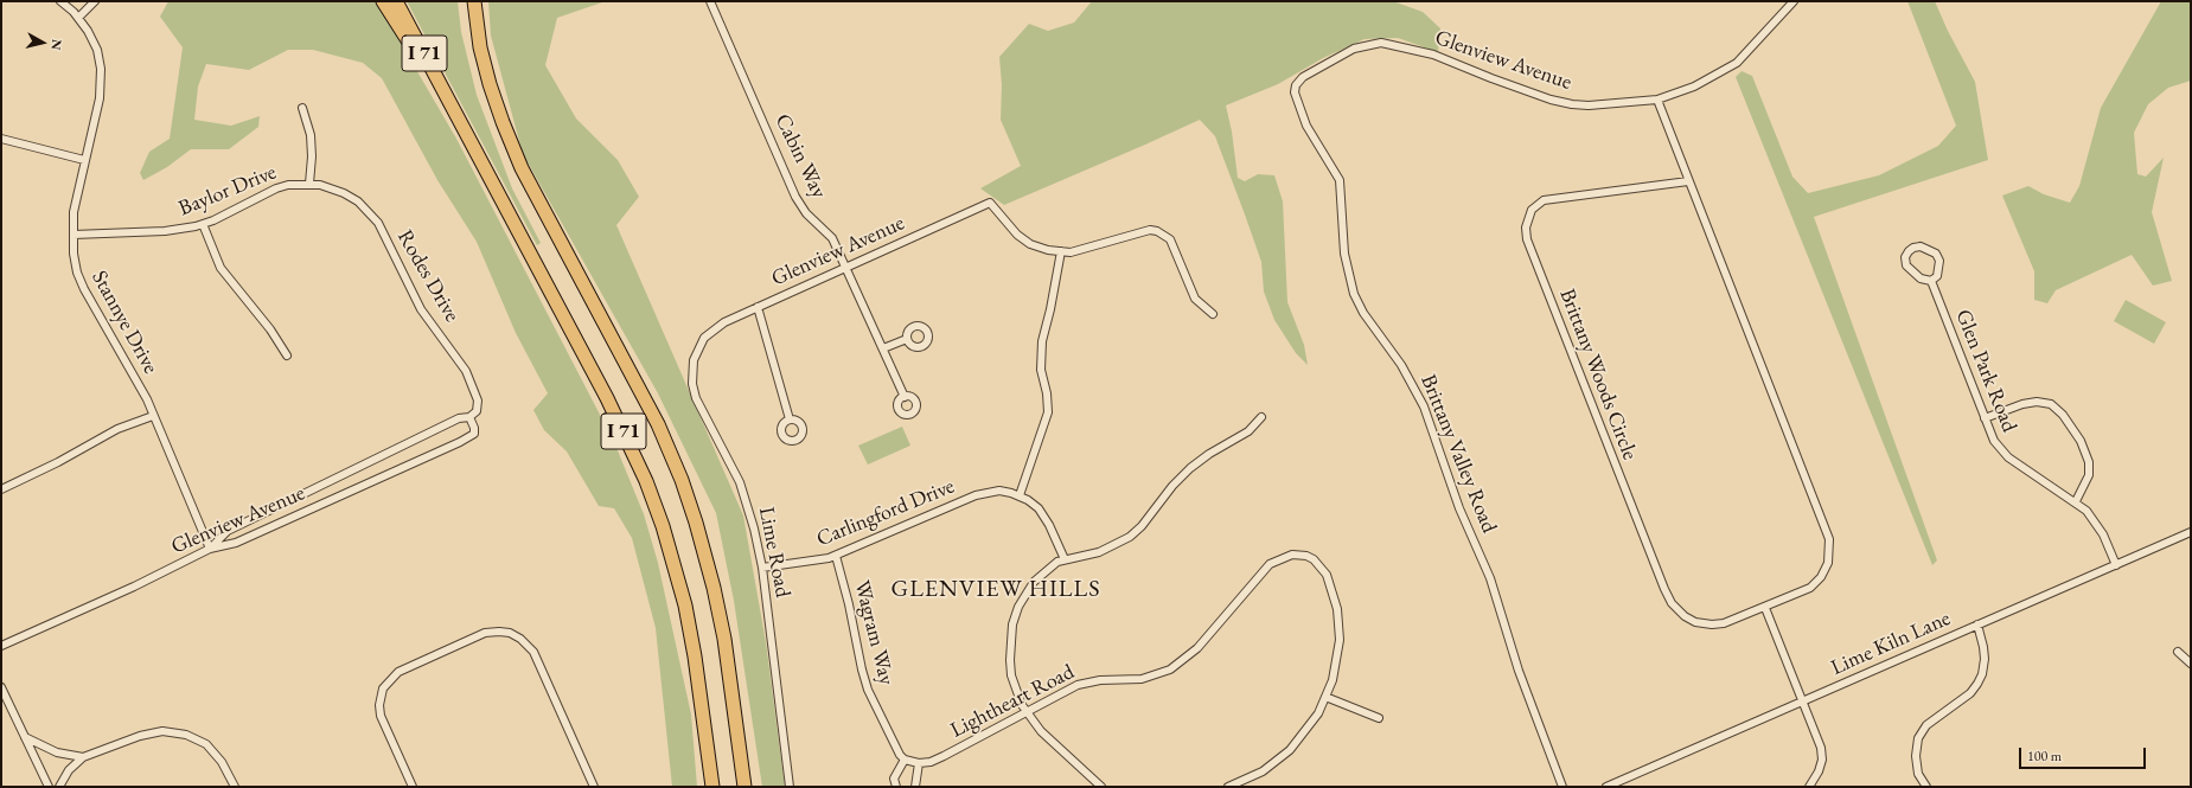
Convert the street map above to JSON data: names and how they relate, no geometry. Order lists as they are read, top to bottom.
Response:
{
  "streets": {
    "highway": ["I 71"],
    "street": [
      "Glenview Avenue",
      "Cabin Way",
      "Baylor Drive",
      "Rodes Drive",
      "Stannye Drive",
      "Glen Park Road",
      "Brittany Woods Circle",
      "Brittany Valley Road",
      "Carlingford Drive",
      "Lime Road",
      "Wagram Way",
      "Lime Kiln Lane",
      "Lightheart Road"
    ]
  },
  "crossings": [
    ["Glenview Avenue", "Cabin Way"],
    ["Glenview Avenue", "Rodes Drive"],
    ["Glenview Avenue", "Stannye Drive"],
    ["Glenview Avenue", "Brittany Woods Circle"],
    ["Glenview Avenue", "Brittany Valley Road"],
    ["Glenview Avenue", "Lime Road"],
    ["Baylor Drive", "Rodes Drive"],
    ["Baylor Drive", "Stannye Drive"],
    ["Glen Park Road", "Lime Kiln Lane"],
    ["Carlingford Drive", "Lime Road"],
    ["Carlingford Drive", "Wagram Way"],
    ["Wagram Way", "Lightheart Road"]
  ],
  "districts": ["GLENVIEW HILLS"],
  "scale_bar": "100 m",
  "north": "right"
}
